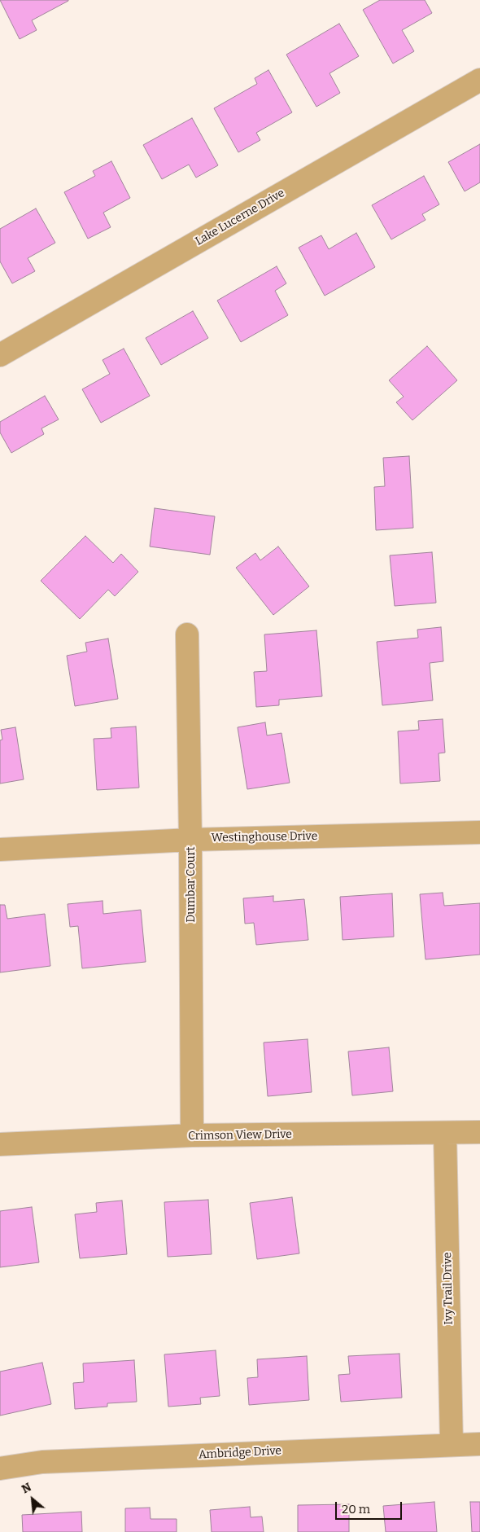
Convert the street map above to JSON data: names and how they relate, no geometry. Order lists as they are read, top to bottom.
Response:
{
  "streets": {
    "street": [
      "Lake Lucerne Drive",
      "Westinghouse Drive",
      "Dumbar Court",
      "Crimson View Drive",
      "Ivy Trail Drive",
      "Ambridge Drive"
    ]
  },
  "crossings": [
    ["Westinghouse Drive", "Dumbar Court"],
    ["Dumbar Court", "Crimson View Drive"],
    ["Crimson View Drive", "Ivy Trail Drive"],
    ["Ivy Trail Drive", "Ambridge Drive"]
  ],
  "scale_bar": "20 m",
  "north": "top left"
}
